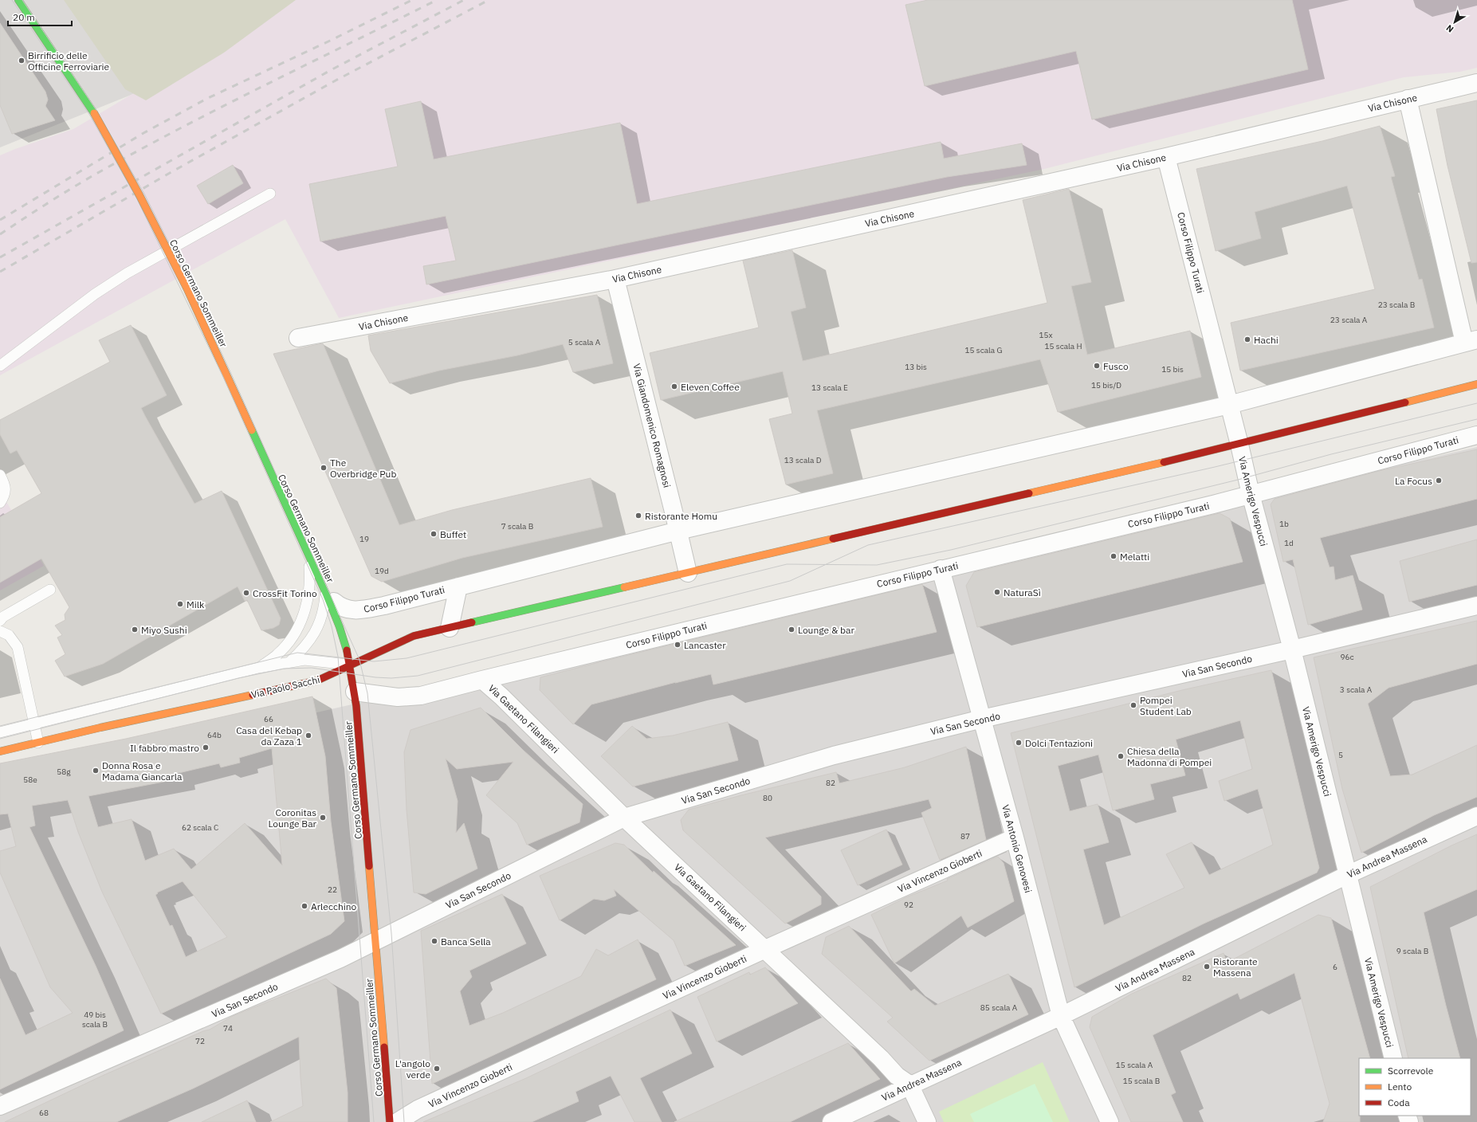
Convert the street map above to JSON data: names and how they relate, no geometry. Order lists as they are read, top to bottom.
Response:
{
  "streets": {
    "main road": ["Corso Germano Sommeiller", "Via Paolo Sacchi"],
    "street": [
      "Via Chisone",
      "Corso Filippo Turati",
      "Via Giandomenico Romagnosi",
      "Via Amerigo Vespucci",
      "Via San Secondo",
      "Via Gaetano Filangieri",
      "Via Antonio Genovesi",
      "Via Andrea Massena",
      "Via Vincenzo Gioberti"
    ]
  },
  "crossings": [
    ["Via Chisone", "Corso Filippo Turati"],
    ["Via Chisone", "Via Giandomenico Romagnosi"],
    ["Corso Filippo Turati", "Corso Germano Sommeiller"],
    ["Corso Filippo Turati", "Via Giandomenico Romagnosi"],
    ["Corso Filippo Turati", "Via Amerigo Vespucci"],
    ["Corso Filippo Turati", "Via Gaetano Filangieri"],
    ["Corso Filippo Turati", "Via Antonio Genovesi"],
    ["Corso Germano Sommeiller", "Via San Secondo"],
    ["Corso Germano Sommeiller", "Via Paolo Sacchi"],
    ["Via Amerigo Vespucci", "Via San Secondo"],
    ["Via Amerigo Vespucci", "Via Andrea Massena"],
    ["Via San Secondo", "Via Gaetano Filangieri"],
    ["Via San Secondo", "Via Antonio Genovesi"],
    ["Via Gaetano Filangieri", "Via Andrea Massena"],
    ["Via Gaetano Filangieri", "Via Vincenzo Gioberti"],
    ["Via Antonio Genovesi", "Via Andrea Massena"],
    ["Via Antonio Genovesi", "Via Vincenzo Gioberti"]
  ],
  "places": [
    "Birrificio delle Officine Ferroviarie",
    "Hachi",
    "Fusco",
    "Eleven Coffee",
    "The Overbridge Pub",
    "La Focus",
    "Ristorante Homu",
    "Buffet",
    "Melatti",
    "NaturaSì",
    "CrossFit Torino",
    "Milk",
    "Miyo Sushi",
    "Lounge & bar",
    "Lancaster",
    "Pompei Student Lab",
    "Casa del Kebap da Zaza 1",
    "Dolci Tentazioni",
    "Il fabbro mastro",
    "Chiesa della Madonna di Pompei",
    "Donna Rosa e Madama Giancarla",
    "Coronitas Lounge Bar",
    "Arlecchino",
    "Banca Sella",
    "Ristorante Massena",
    "L'angolo verde"
  ],
  "house_numbers": [
    "23 scala B",
    "23 scala A",
    "15x",
    "5 scala A",
    "15 scala H",
    "15 scala G",
    "13 bis",
    "15 bis",
    "15 bis/D",
    "13 scala E",
    "13 scala D",
    "1b",
    "7 scala B",
    "19",
    "1d",
    "19d",
    "96c",
    "3 scala A",
    "66",
    "64b",
    "5",
    "58g",
    "58e",
    "82",
    "80",
    "62 scala C",
    "87",
    "22",
    "92",
    "9 scala B",
    "6",
    "82",
    "85 scala A",
    "49 bis scala B",
    "74",
    "72",
    "15 scala A",
    "15 scala B",
    "68"
  ],
  "legend": ["Scorrevole", "Lento", "Coda"],
  "scale_bar": "20 m",
  "north": "bottom left"
}
